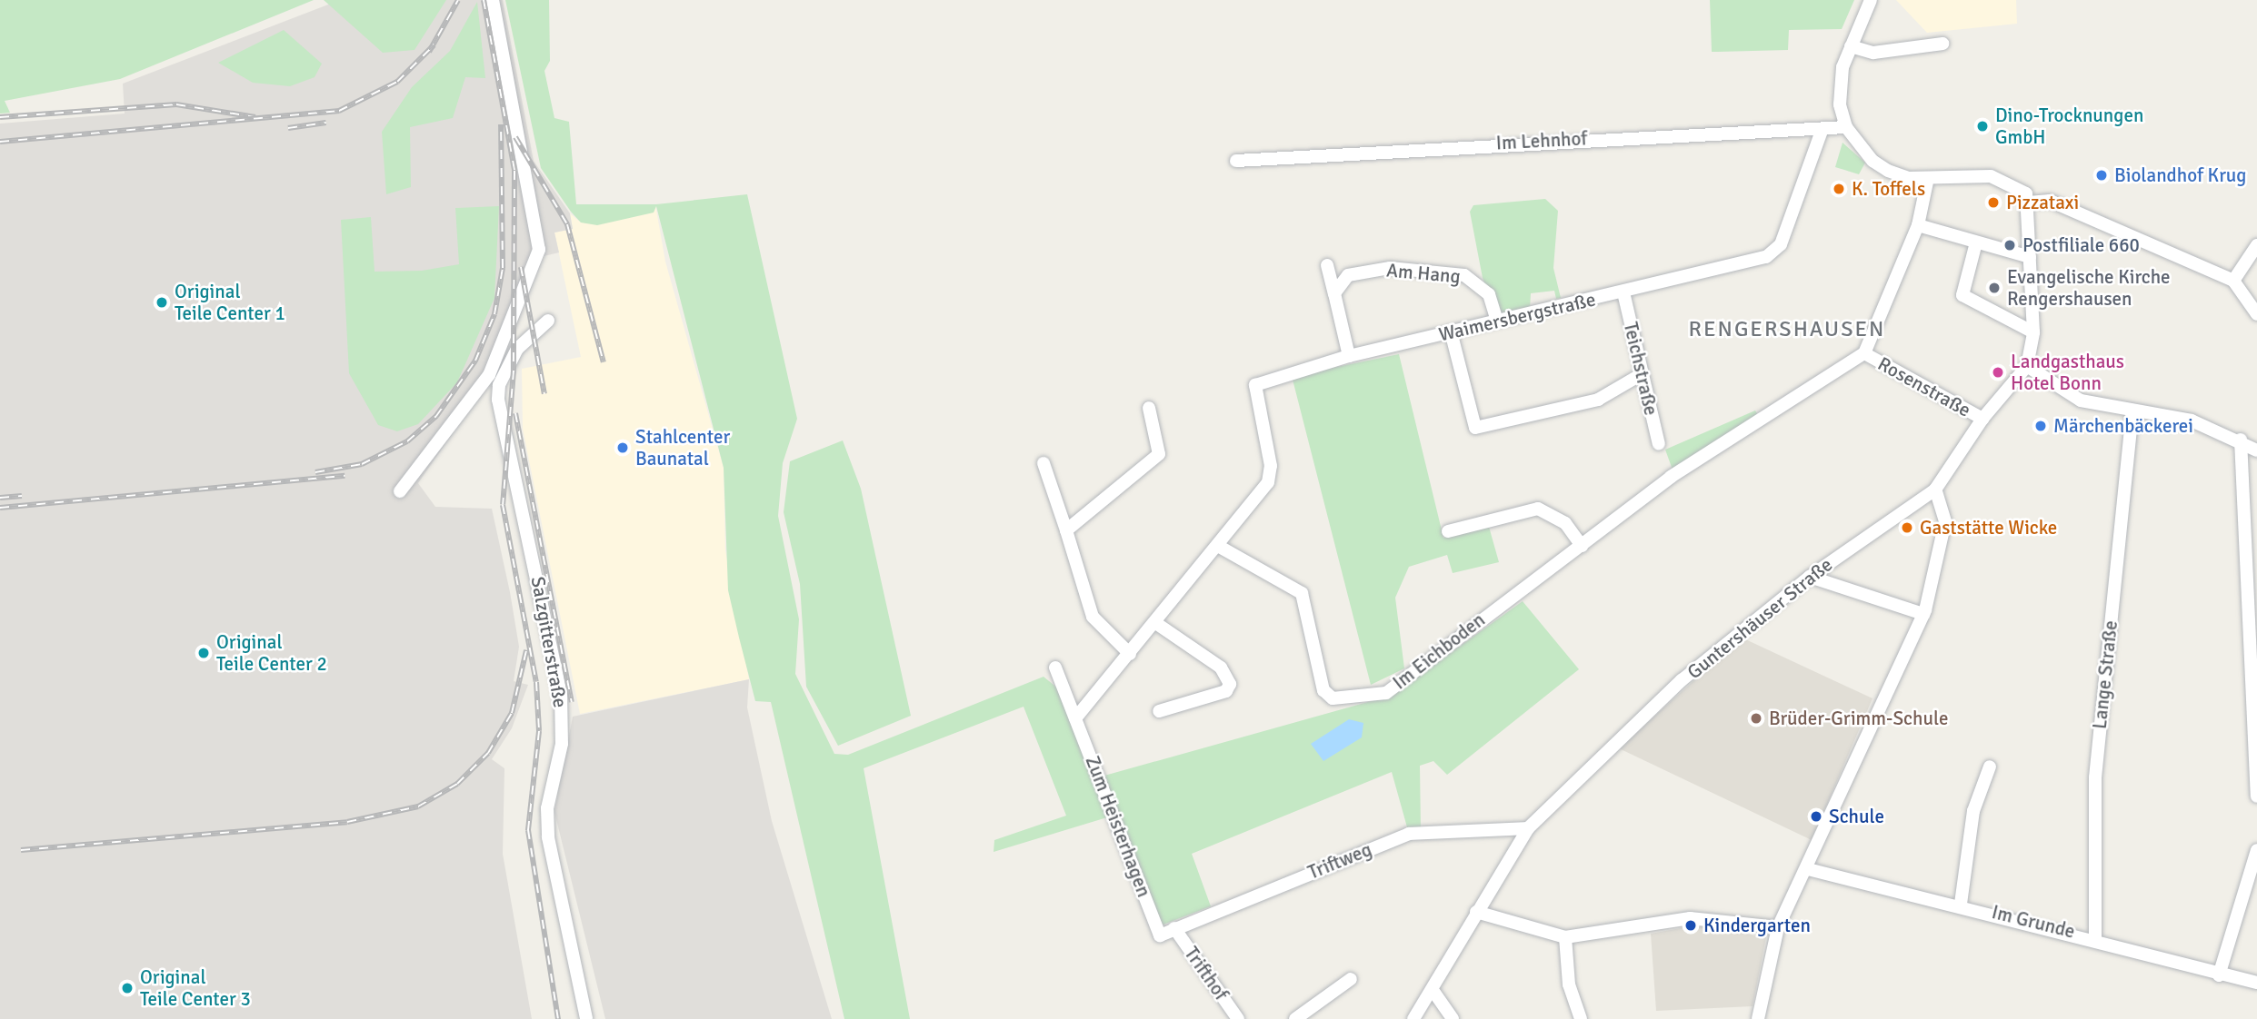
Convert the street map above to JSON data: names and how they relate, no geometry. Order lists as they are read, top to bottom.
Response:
{
  "streets": {
    "street": [
      "Im Lehnhof",
      "Am Hang",
      "Waimersbergstraße",
      "Teichstraße",
      "Rosenstraße",
      "Guntershäuser Straße",
      "Salzgitterstraße",
      "Im Eichboden",
      "Lange Straße",
      "Zum Heisterhagen",
      "Triftweg",
      "Im Grunde",
      "Trifthof"
    ]
  },
  "crossings": [
    ["Im Lehnhof", "Waimersbergstraße"],
    ["Am Hang", "Waimersbergstraße"],
    ["Waimersbergstraße", "Teichstraße"],
    ["Waimersbergstraße", "Im Eichboden"],
    ["Rosenstraße", "Guntershäuser Straße"],
    ["Rosenstraße", "Im Eichboden"],
    ["Guntershäuser Straße", "Triftweg"],
    ["Lange Straße", "Im Grunde"],
    ["Zum Heisterhagen", "Triftweg"],
    ["Triftweg", "Trifthof"]
  ],
  "districts": ["RENGERSHAUSEN"],
  "places": [
    "Dino-Trocknungen GmbH",
    "Biolandhof Krug",
    "K. Toffels",
    "Pizzataxi",
    "Postfiliale 660",
    "Evangelische Kirche Rengershausen",
    "Original Teile Center 1",
    "Landgasthaus Hotel Bonn",
    "Märchenbäckerei",
    "Stahlcenter Baunatal",
    "Gaststätte Wicke",
    "Original Teile Center 2",
    "Brüder-Grimm-Schule",
    "Schule",
    "Kindergarten",
    "Original Teile Center 3"
  ]
}
